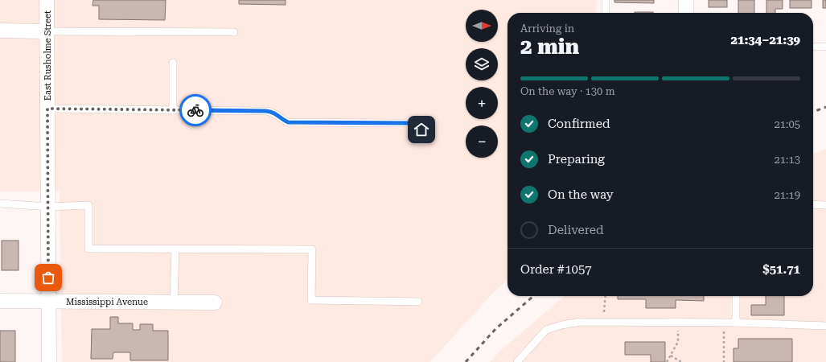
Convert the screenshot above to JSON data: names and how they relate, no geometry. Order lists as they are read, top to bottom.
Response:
{
  "streets": {
    "street": ["East Rusholme Street", "Mississippi Avenue"]
  },
  "crossings": [
    ["East Rusholme Street", "Mississippi Avenue"]
  ],
  "north": "right",
  "page": {
    "map_buttons": ["+", "−"],
    "heading": ["2 min", "Arriving in", "21:34–21:39"],
    "panel": ["Order #1057", "$51.71"],
    "bar": "On the way · 130 m",
    "list": [
      ["Confirmed", "21:05"],
      ["Preparing", "21:13"],
      ["On the way", "21:19"],
      "Delivered"
    ]
  }
}
